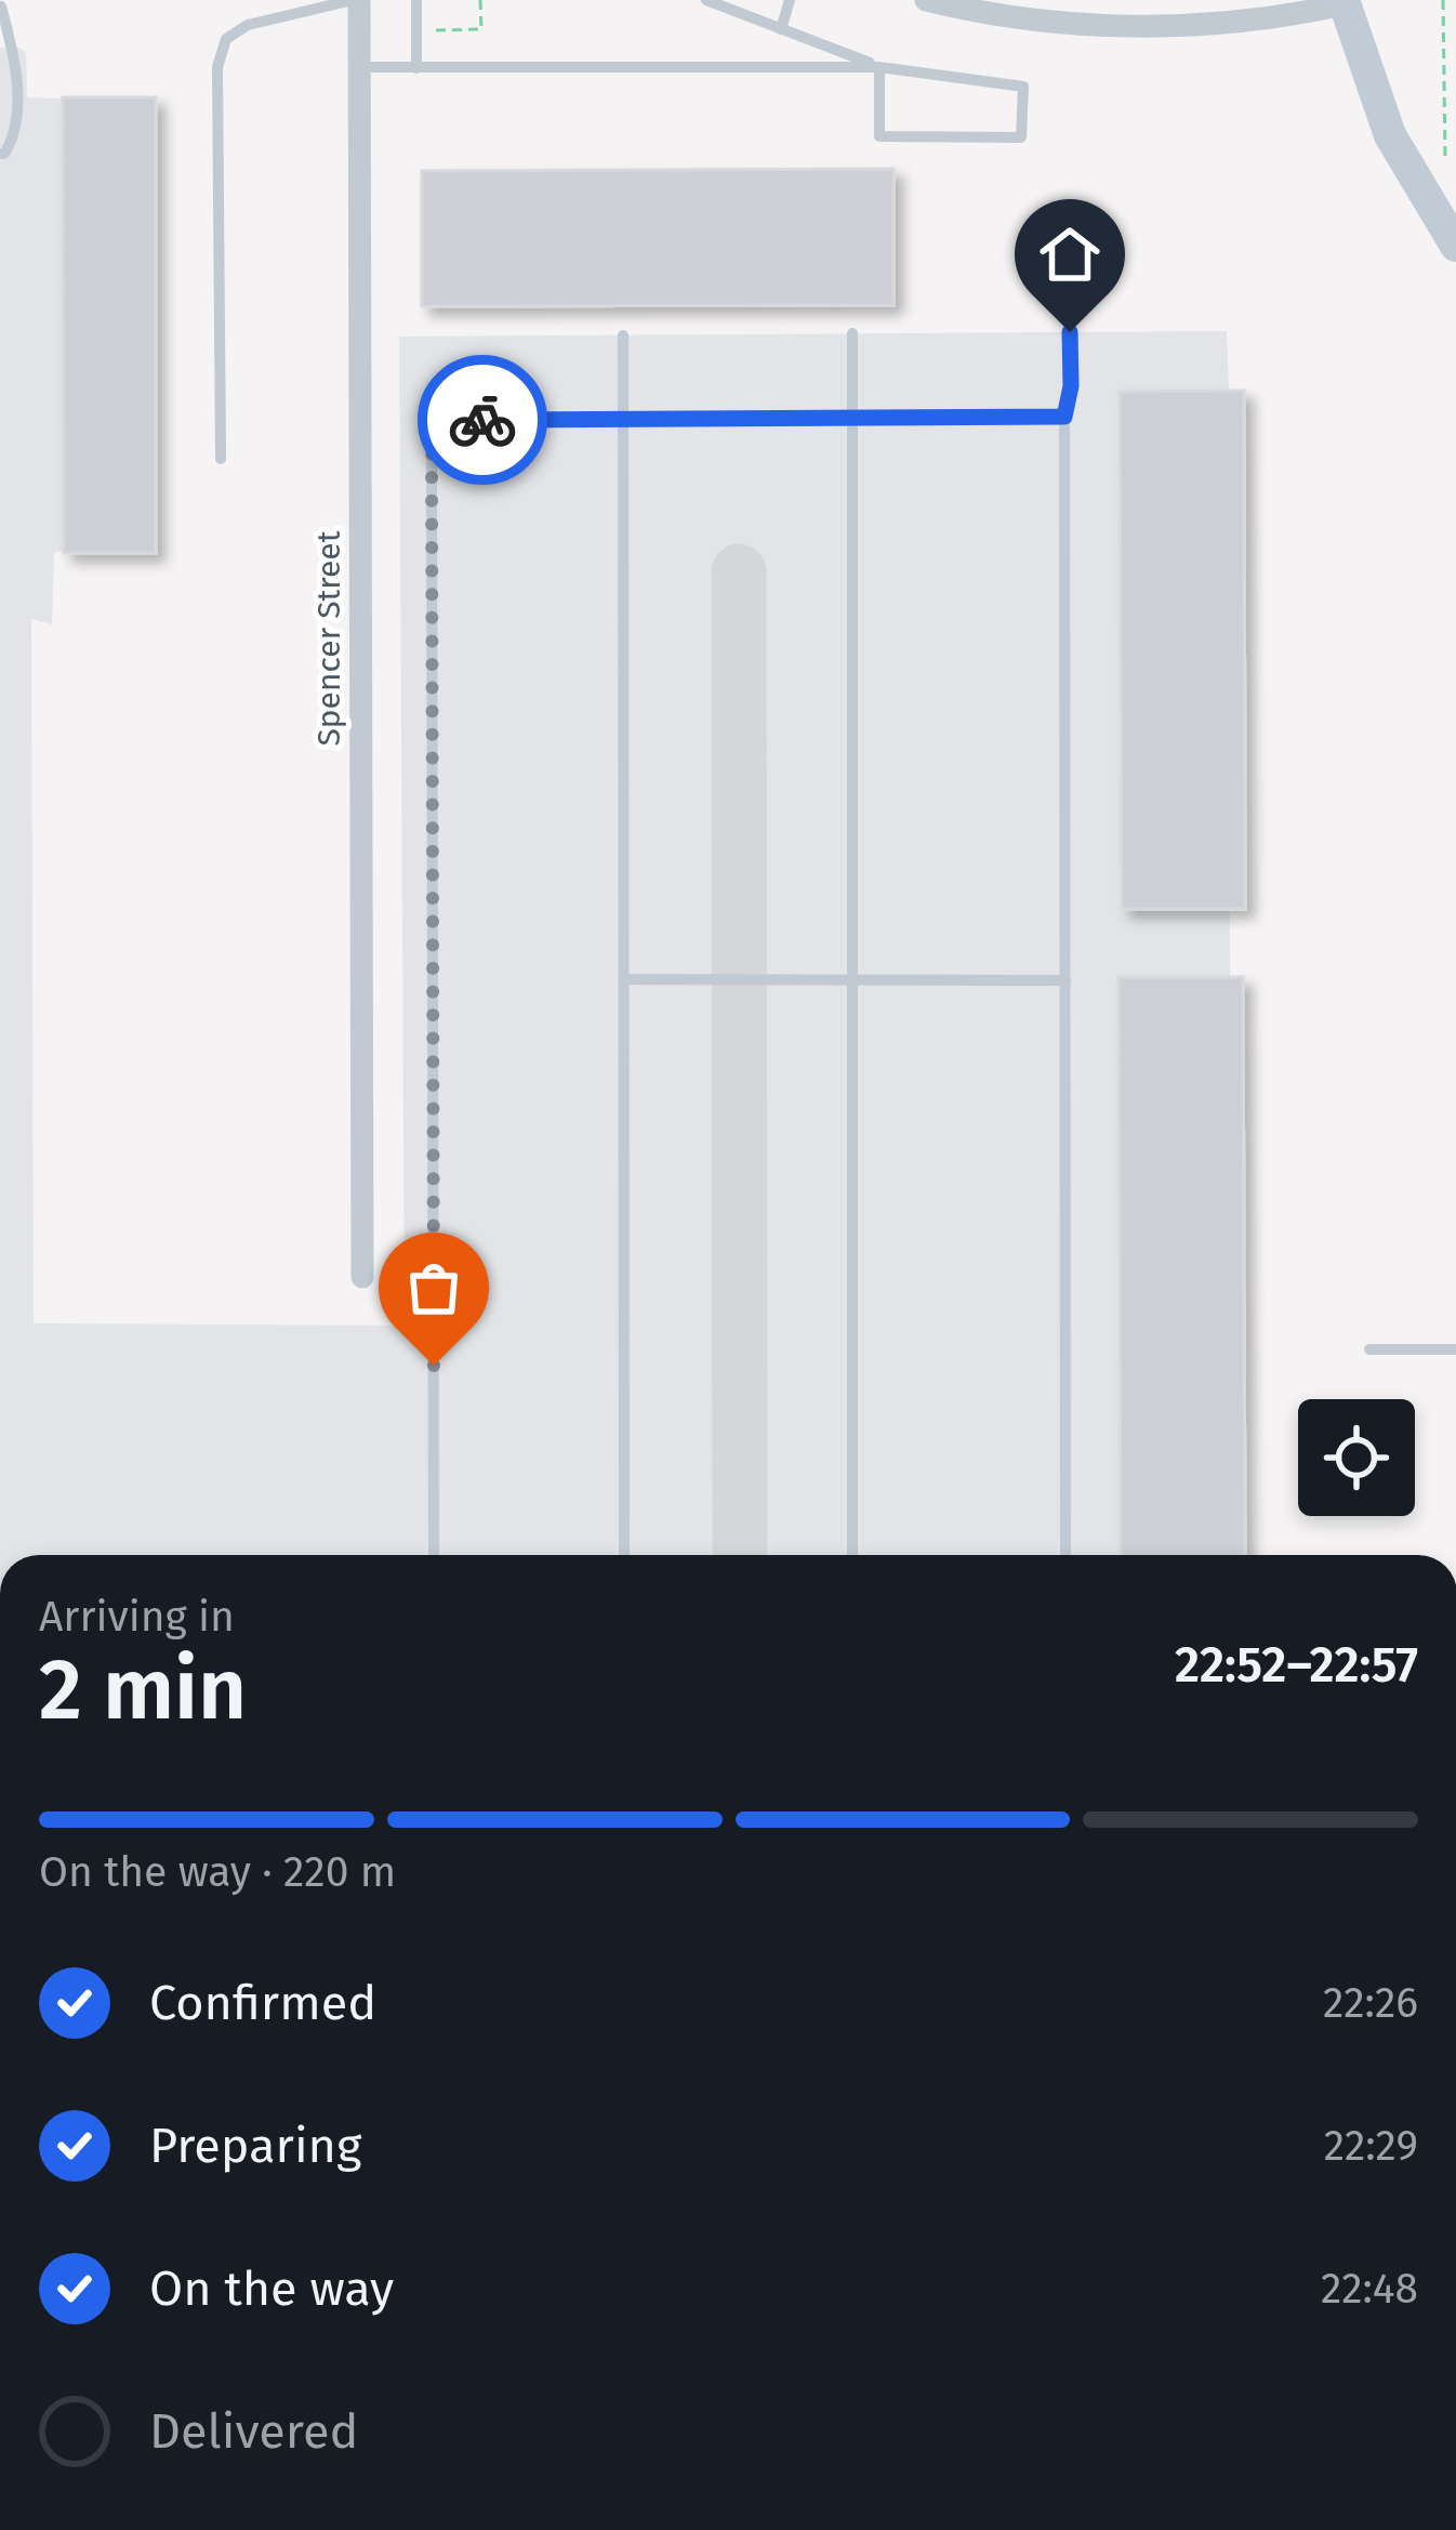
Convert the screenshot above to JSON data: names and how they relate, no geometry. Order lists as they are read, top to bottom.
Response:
{
  "streets": {
    "street": ["Spencer Street"]
  },
  "page": {
    "heading": ["2 min", "Arriving in", "22:52–22:57"],
    "bar": "On the way · 220 m",
    "list": [
      ["Confirmed", "22:26"],
      ["Preparing", "22:29"],
      ["On the way", "22:48"],
      "Delivered"
    ]
  }
}
